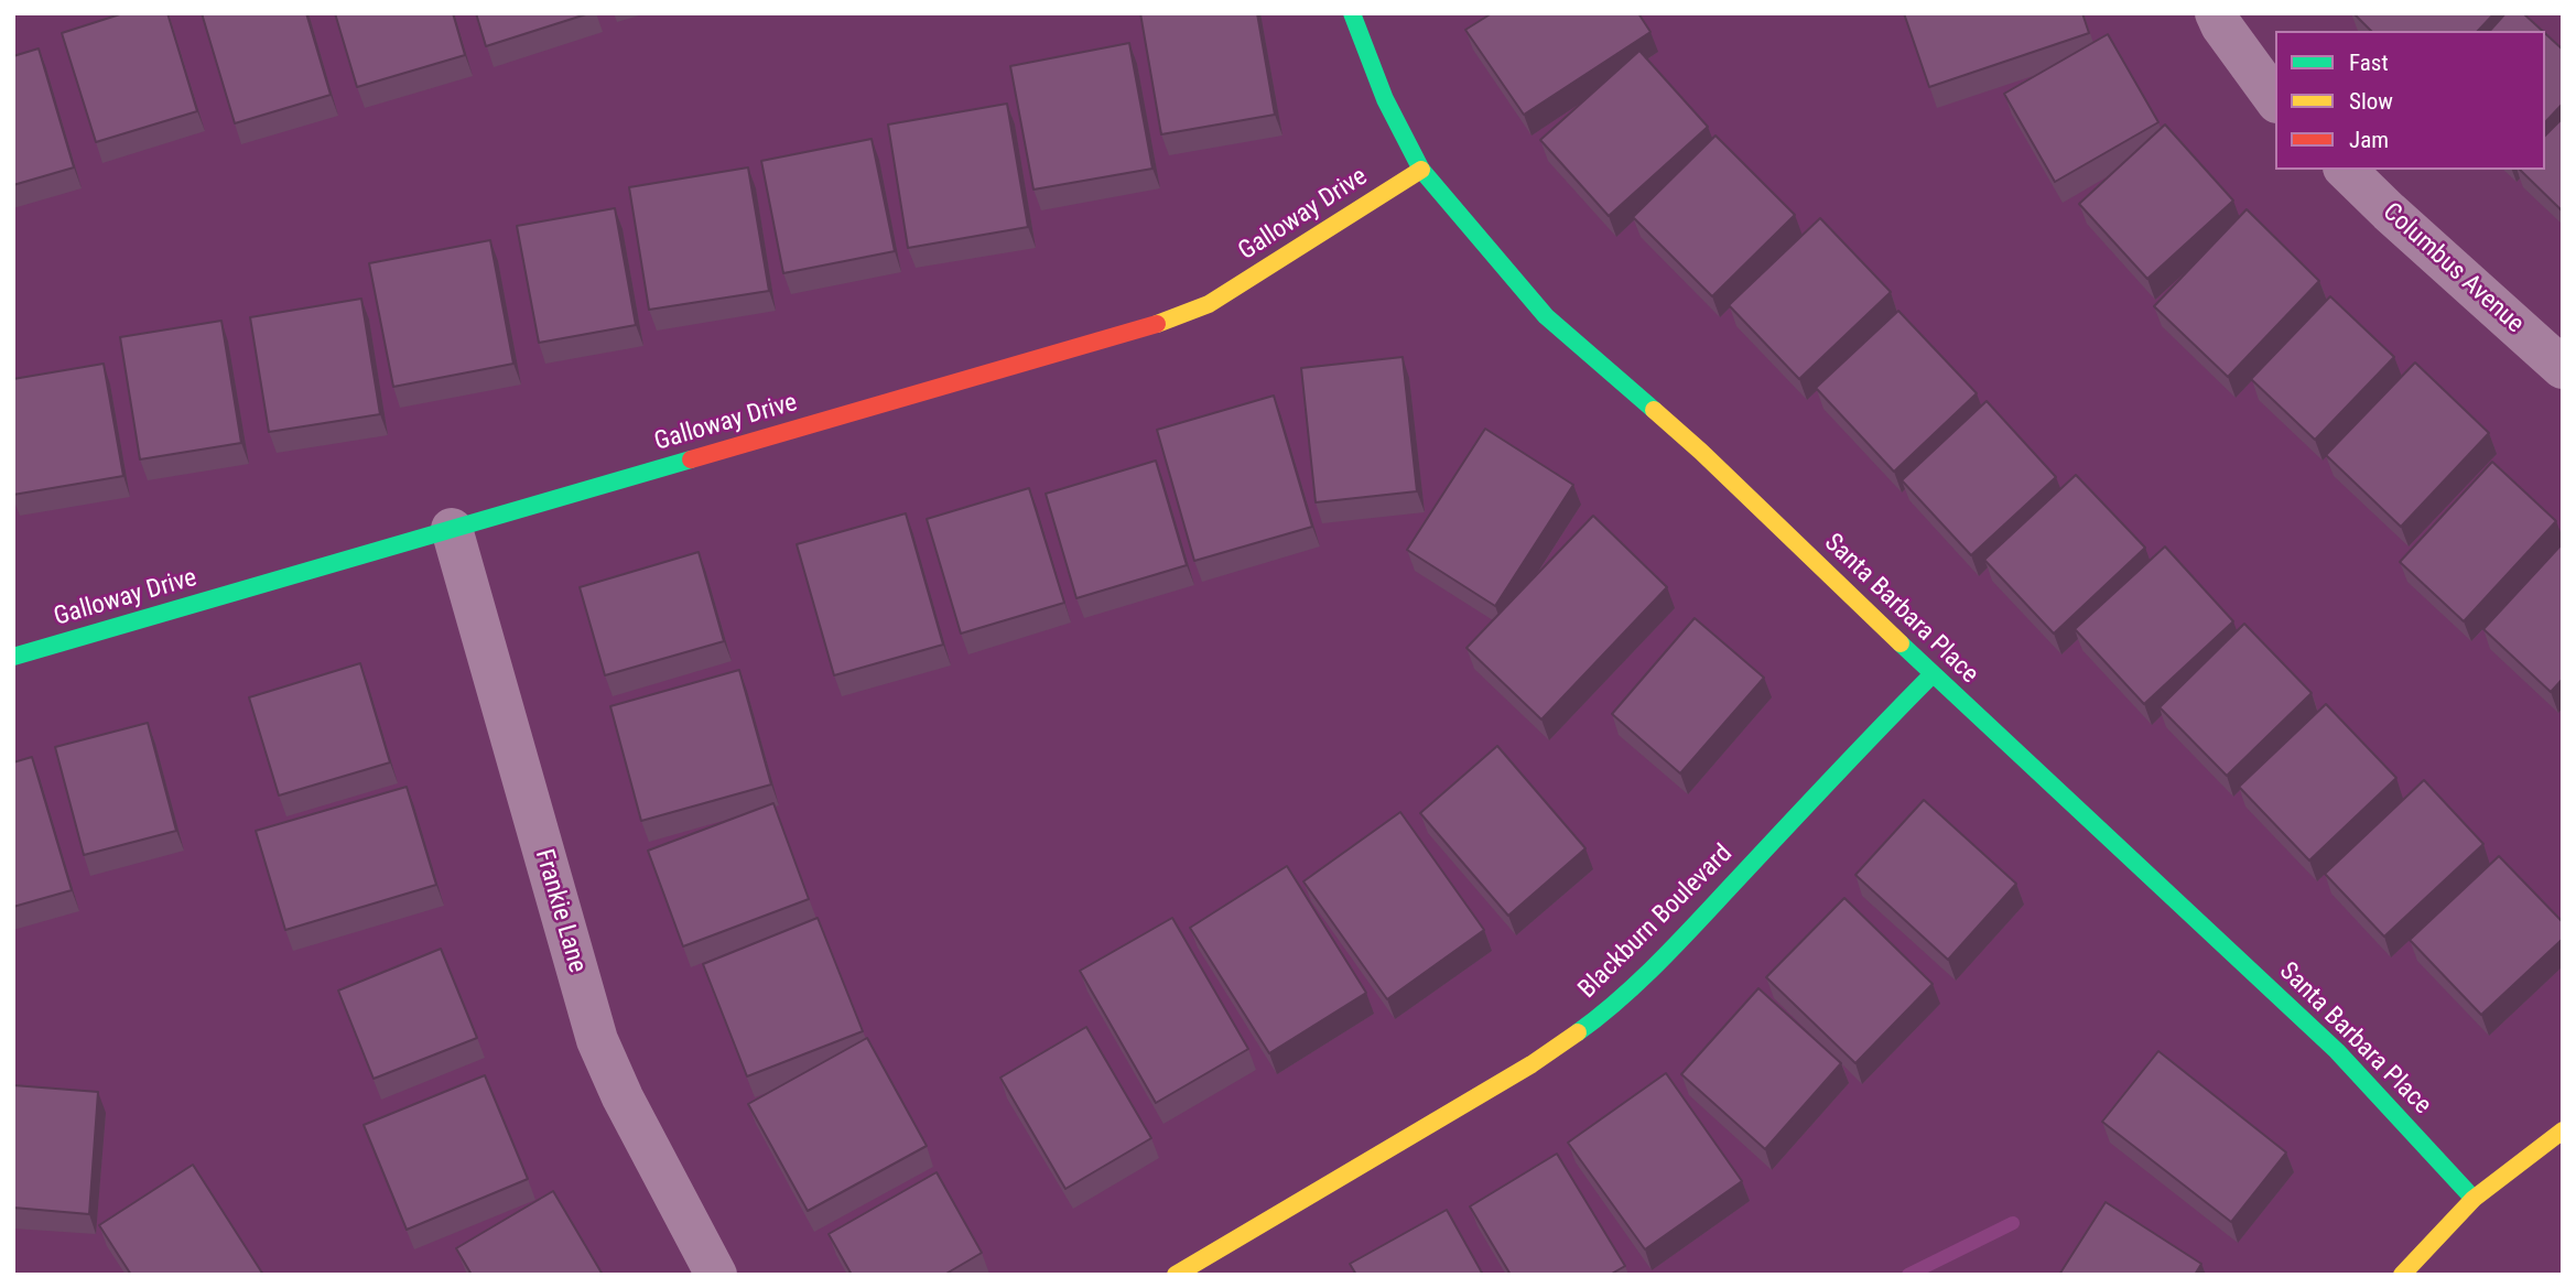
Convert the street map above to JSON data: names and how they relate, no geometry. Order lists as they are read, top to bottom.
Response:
{
  "streets": {
    "street": [
      "Galloway Drive",
      "Columbus Avenue",
      "Santa Barbara Place",
      "Frankie Lane",
      "Blackburn Boulevard"
    ]
  },
  "crossings": [
    ["Galloway Drive", "Santa Barbara Place"],
    ["Galloway Drive", "Frankie Lane"],
    ["Santa Barbara Place", "Blackburn Boulevard"]
  ],
  "legend": ["Fast", "Slow", "Jam"]
}
